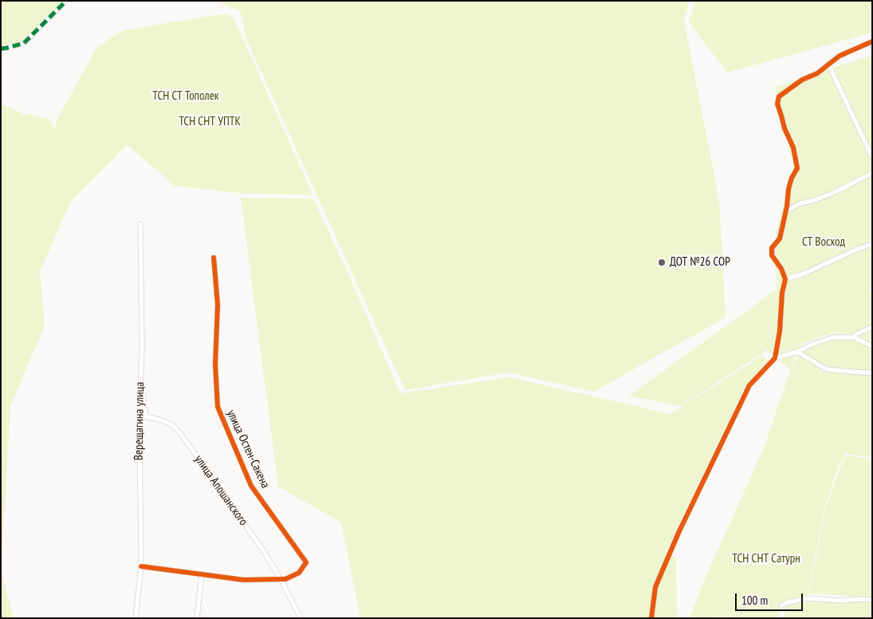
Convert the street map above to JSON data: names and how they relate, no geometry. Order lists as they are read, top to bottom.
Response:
{
  "streets": {
    "street": ["Верещагина улица", "улица Остен-Сакена", "улица Апошанского"]
  },
  "crossings": [
    ["Верещагина улица", "улица Апошанского"],
    ["улица Остен-Сакена", "улица Апошанского"]
  ],
  "parks": [
    "ТСН СТ Тополек",
    "ТСН СНТ УПТК",
    "СТ Восход",
    "ТСН СНТ Сатурн"
  ],
  "places": ["ДОТ №26 СОР"],
  "scale_bar": "100 m"
}
